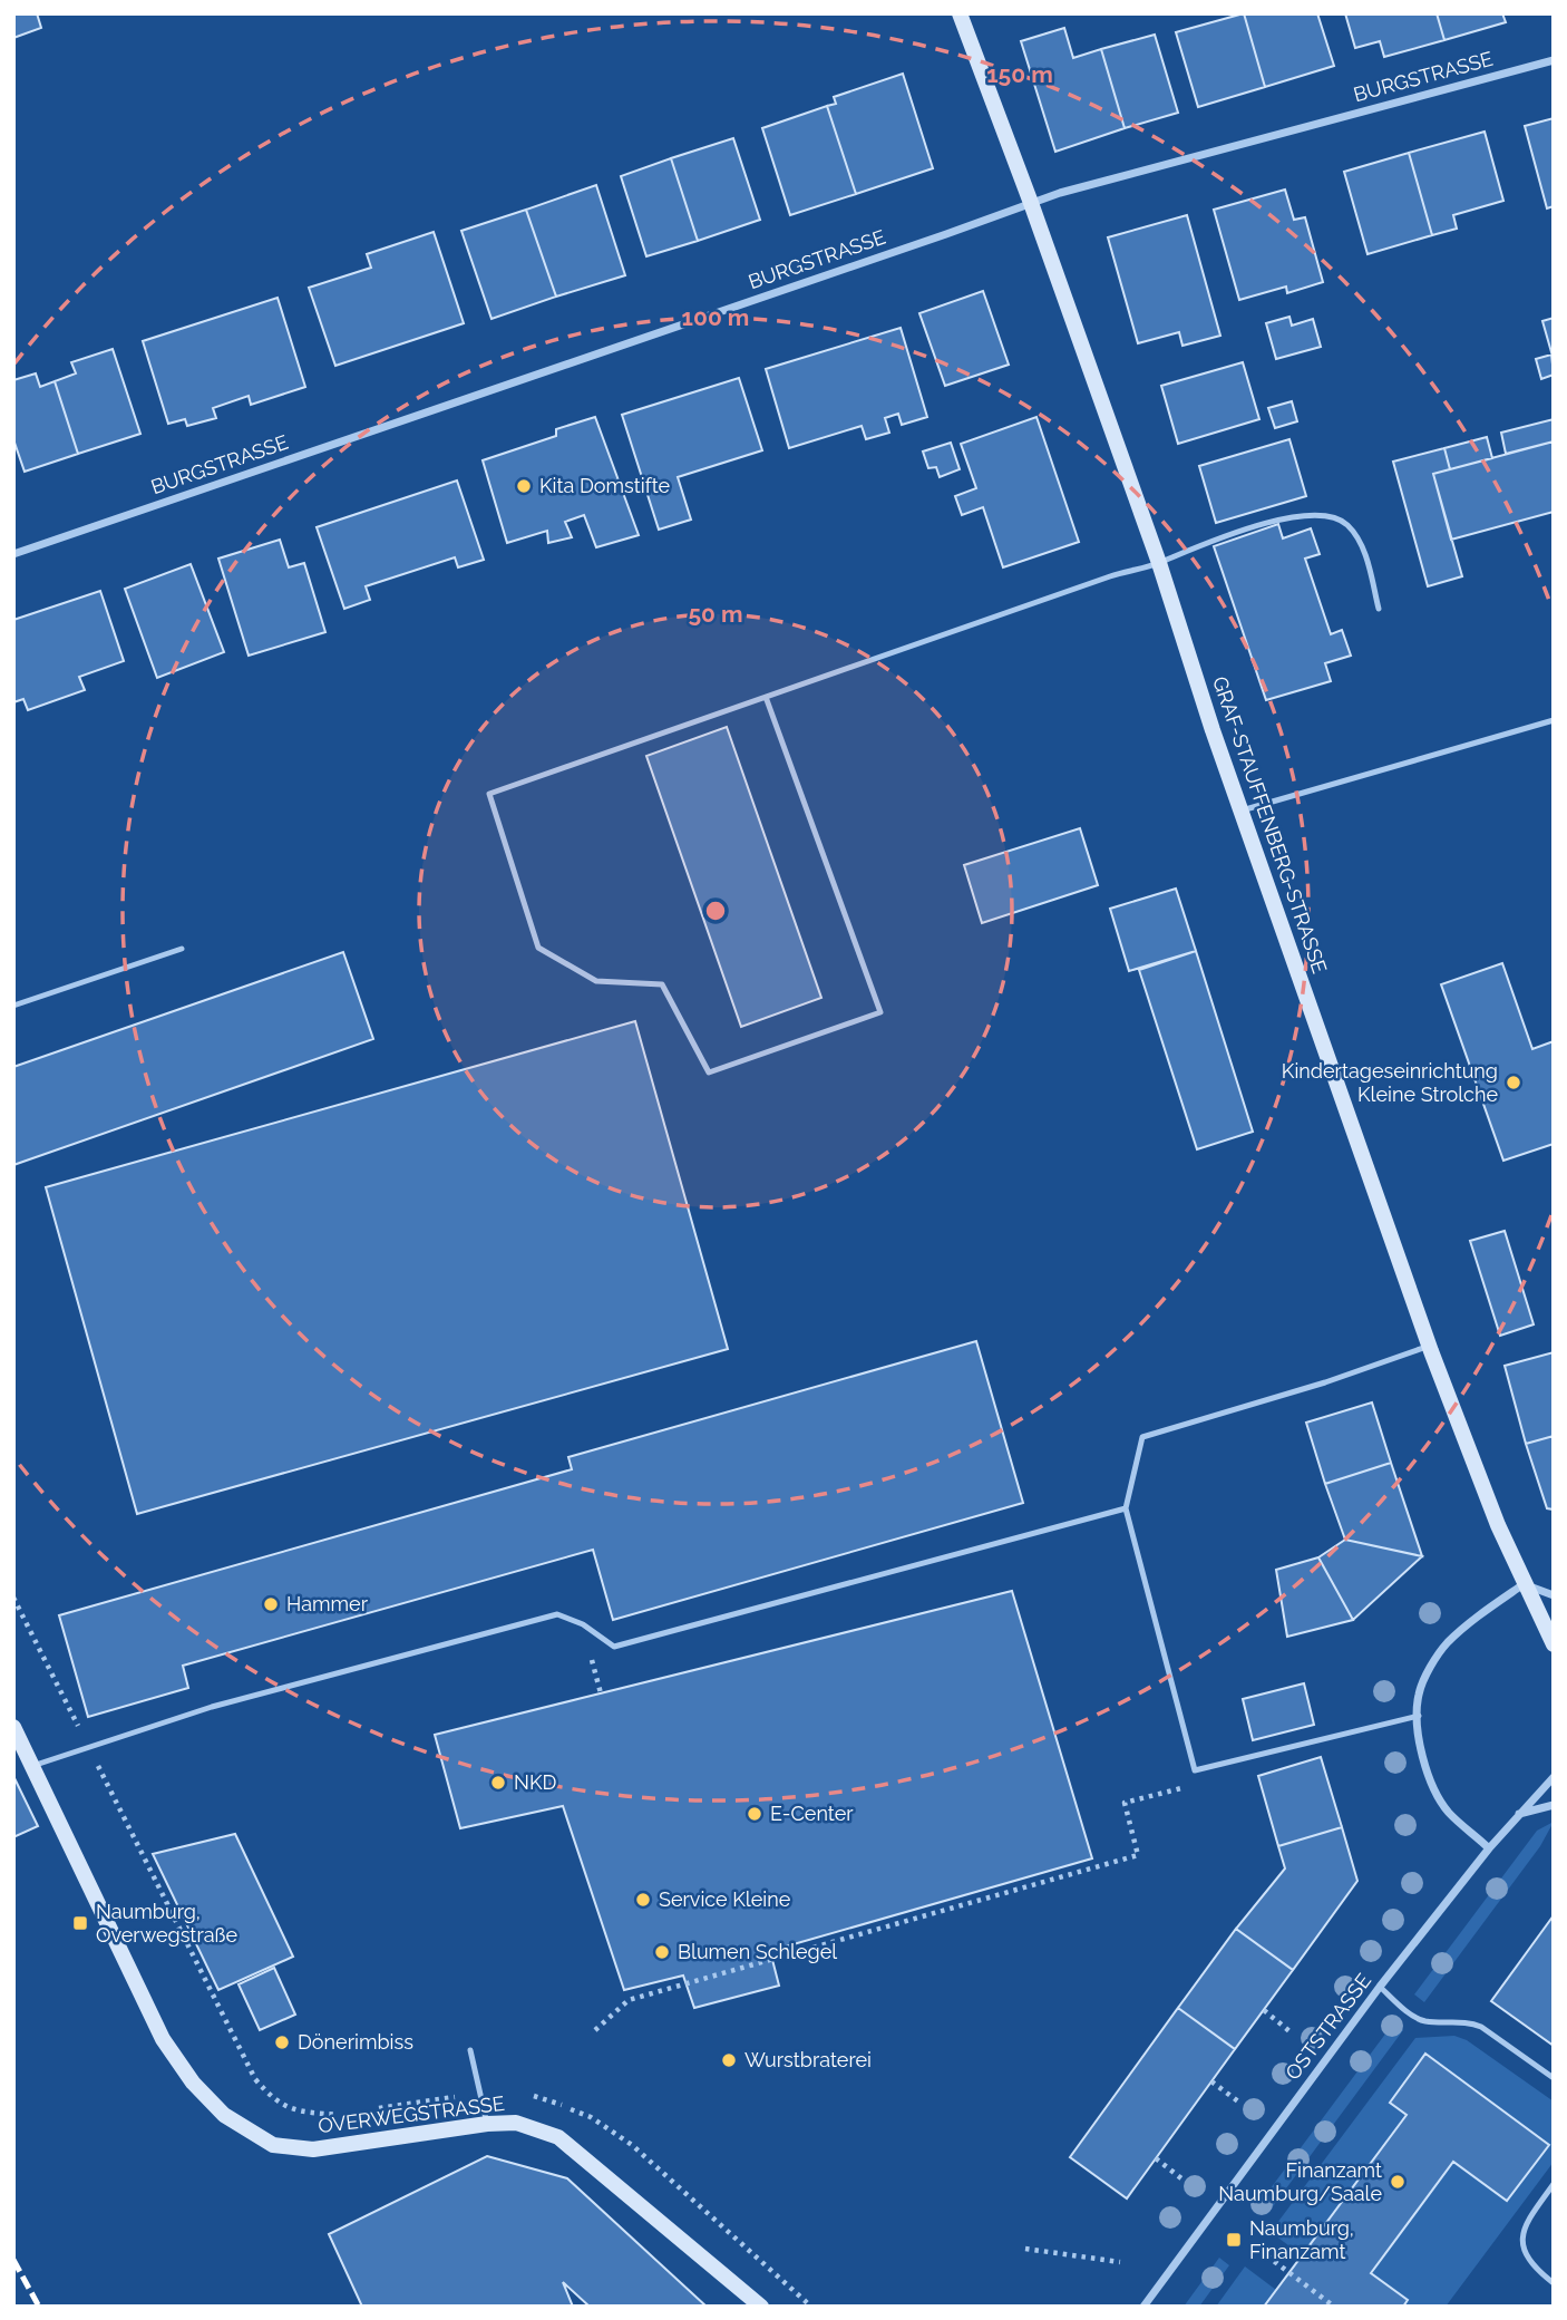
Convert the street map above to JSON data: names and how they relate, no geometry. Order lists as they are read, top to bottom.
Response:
{
  "streets": {
    "main road": ["GRAF-STAUFFENBERG-STRASSE", "OVERWEGSTRASSE"],
    "street": ["BURGSTRASSE", "OSTSTRASSE"]
  },
  "crossings": [
    ["BURGSTRASSE", "GRAF-STAUFFENBERG-STRASSE"]
  ],
  "places": {
    "other": [
      "Kita Domstifte",
      "Kindertageseinrichtung Kleine Strolche",
      "Hammer",
      "NKD",
      "E-Center",
      "Service Kleine",
      "Blumen Schlegel",
      "Dönerimbiss",
      "Wurstbraterei",
      "Finanzamt Naumburg/Saale"
    ],
    "transit": ["Naumburg, Overwegstraße", "Naumburg, Finanzamt"]
  },
  "rings": ["150 m", "100 m", "50 m"]
}
